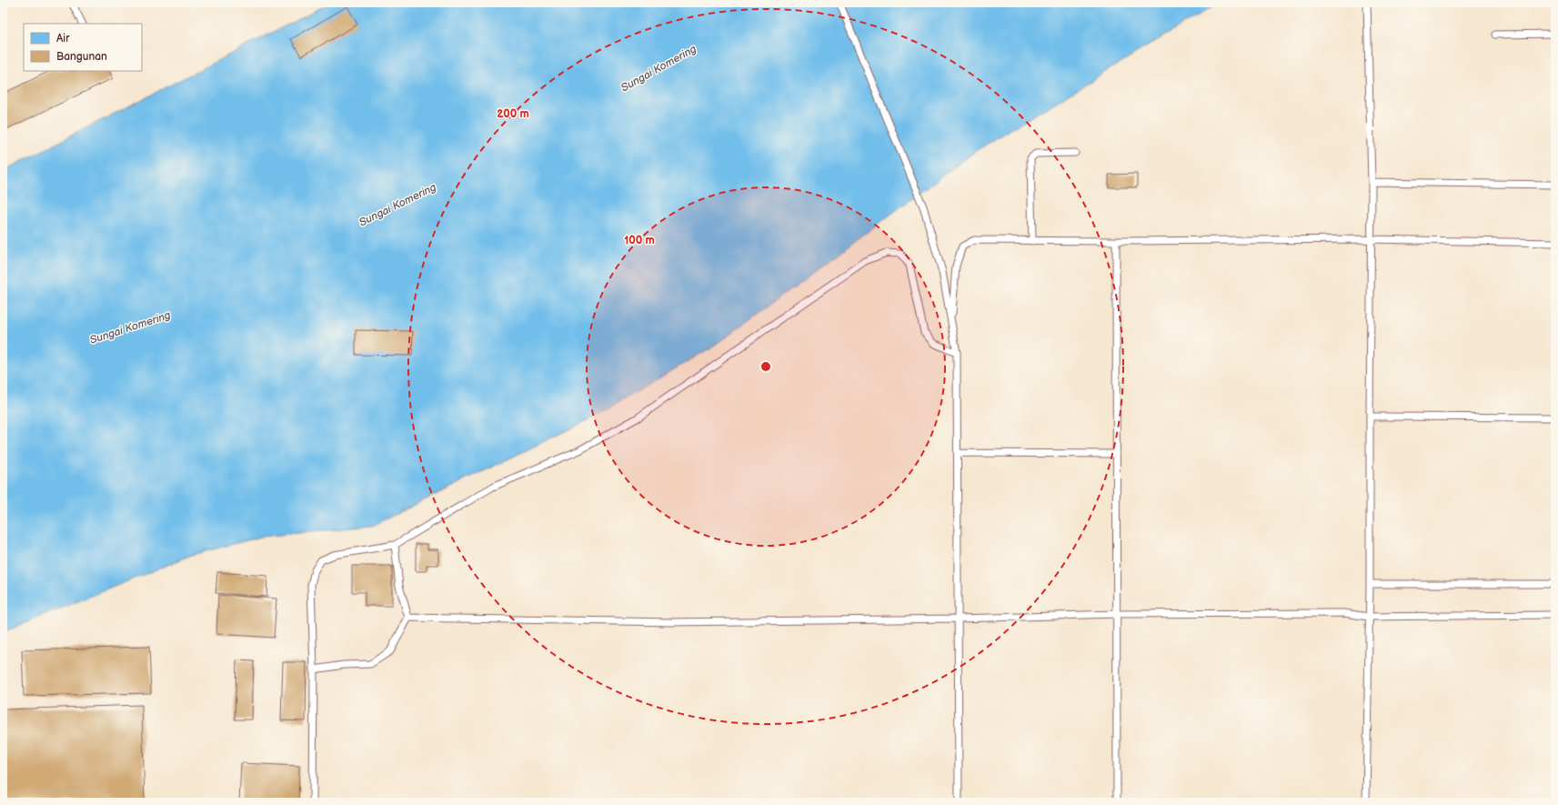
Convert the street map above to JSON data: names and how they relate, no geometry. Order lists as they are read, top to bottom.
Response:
{
  "water": ["Sungai Komering"],
  "legend": ["Air", "Bangunan"],
  "rings": ["200 m", "100 m"]
}
